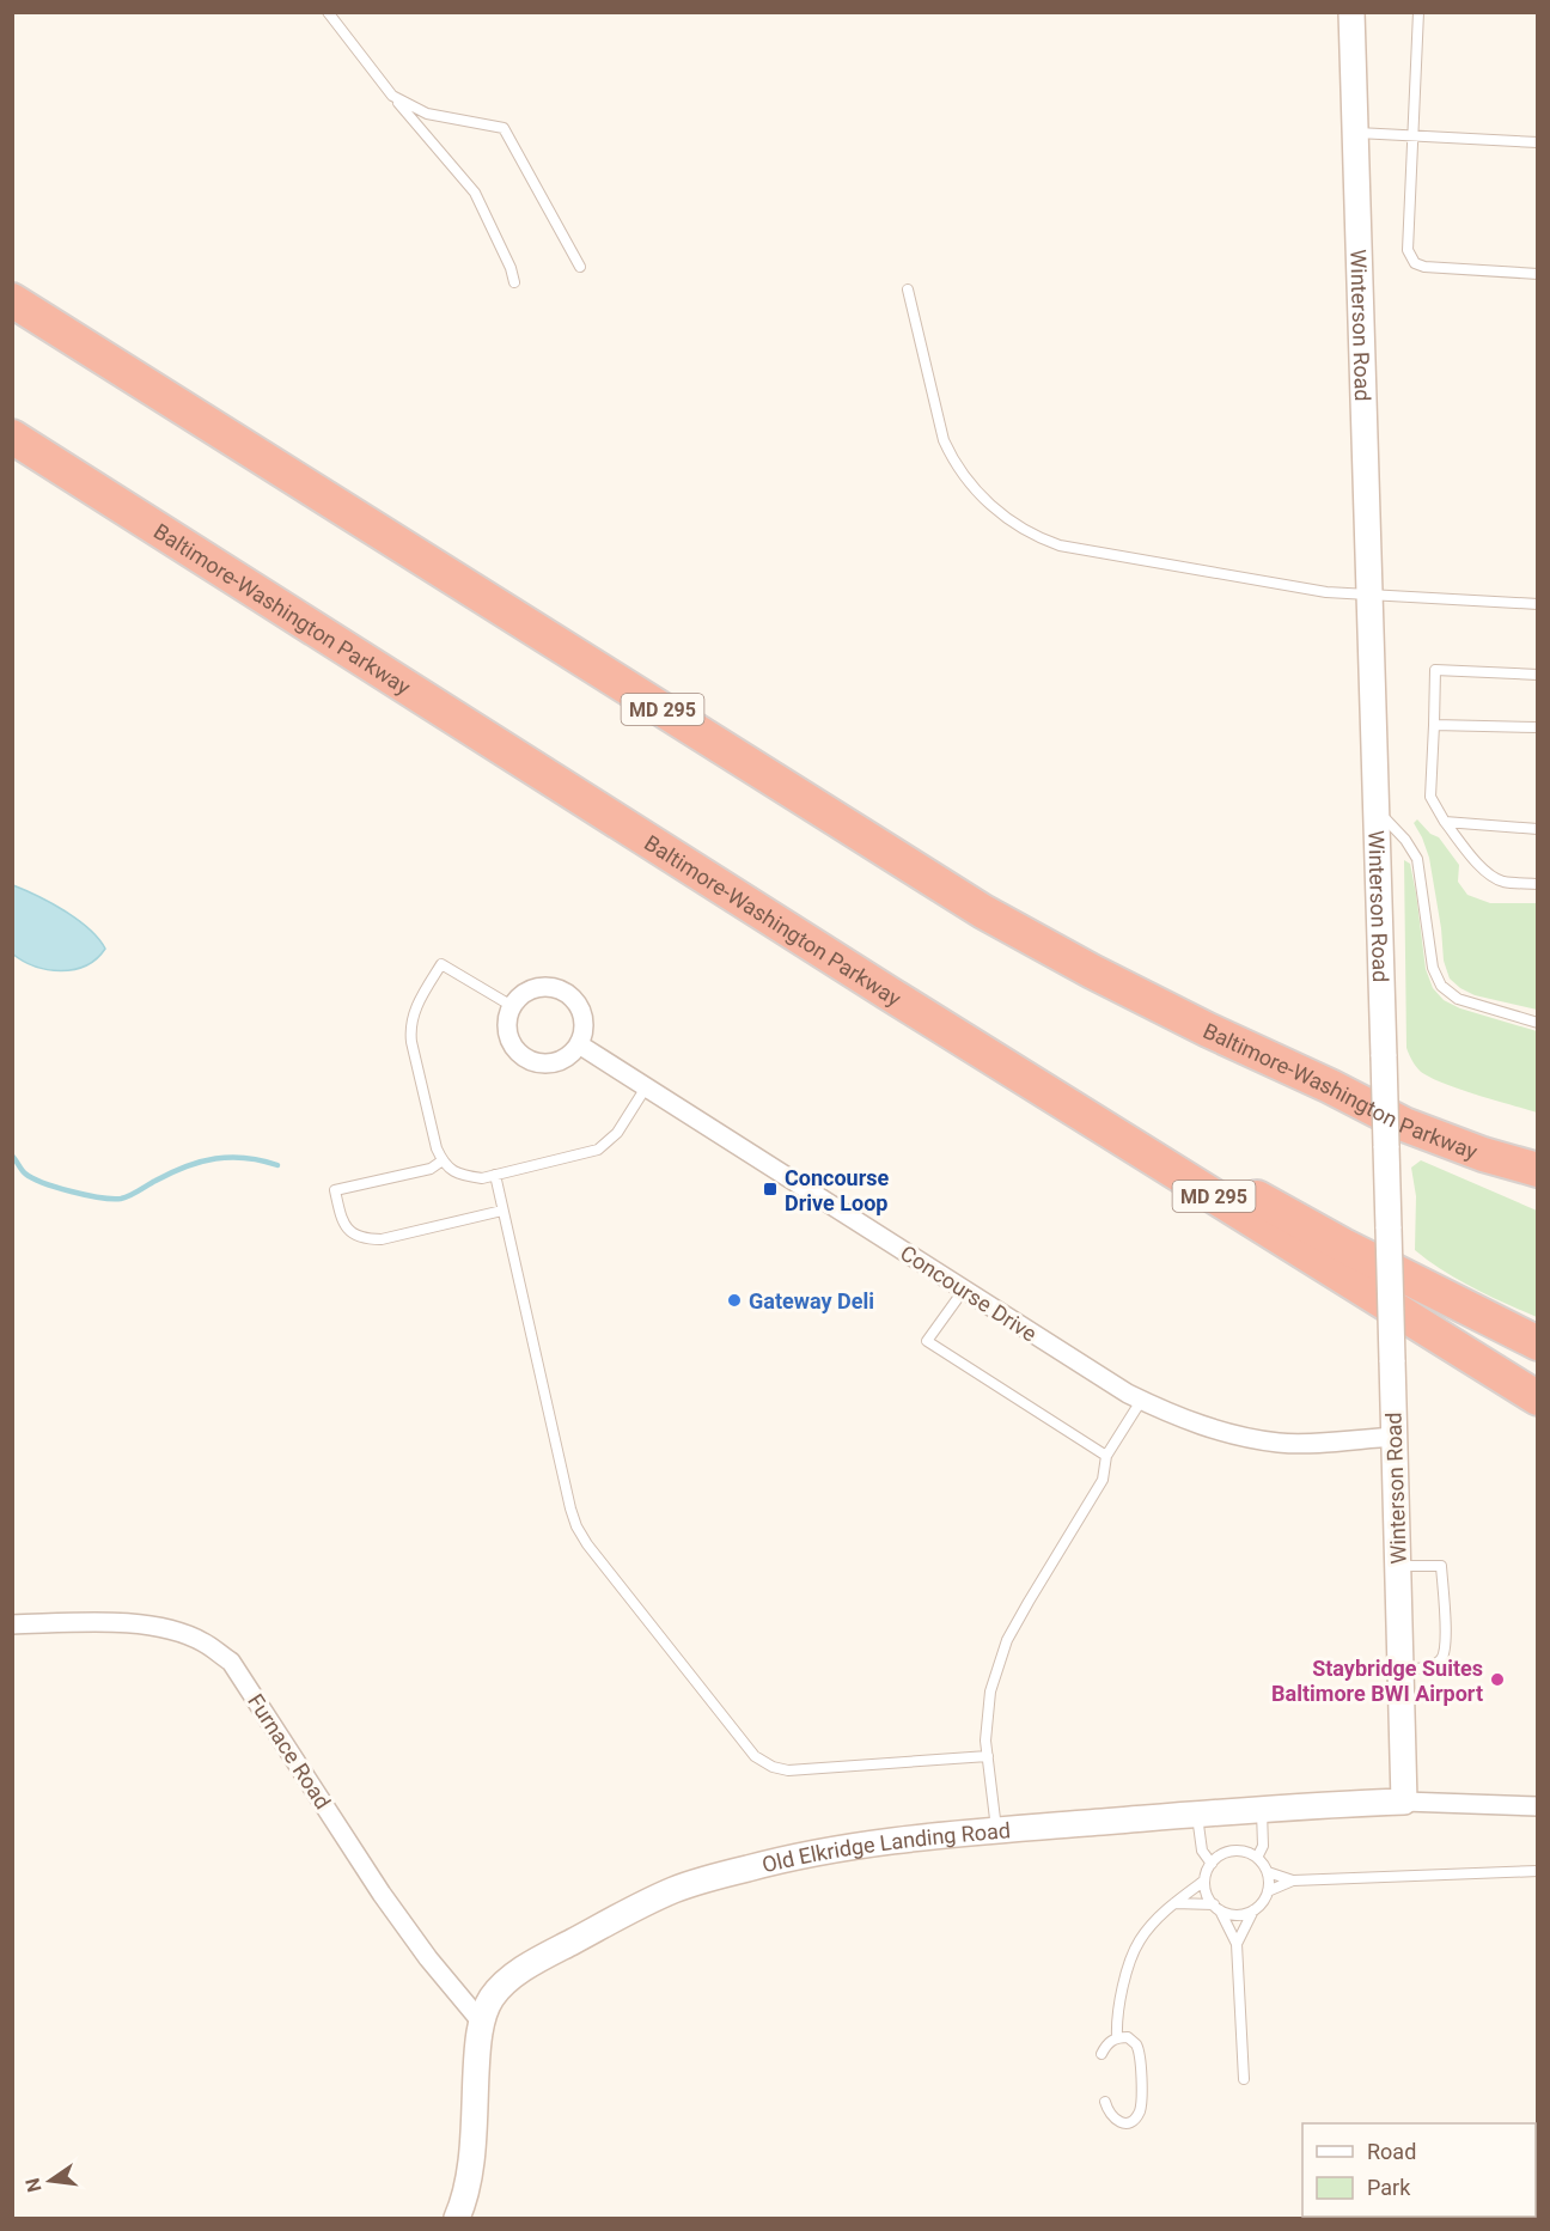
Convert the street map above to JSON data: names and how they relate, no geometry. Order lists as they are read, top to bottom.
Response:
{
  "streets": {
    "highway": ["Baltimore-Washington Parkway", "MD 295"],
    "street": [
      "Winterson Road",
      "Concourse Drive",
      "Furnace Road",
      "Old Elkridge Landing Road"
    ]
  },
  "crossings": [
    ["Winterson Road", "Concourse Drive"],
    ["Winterson Road", "Old Elkridge Landing Road"],
    ["Furnace Road", "Old Elkridge Landing Road"]
  ],
  "places": {
    "transit": ["Concourse Drive Loop"],
    "other": ["Gateway Deli", "Staybridge Suites Baltimore BWI Airport"]
  },
  "legend": ["Road", "Park"],
  "north": "left"
}
